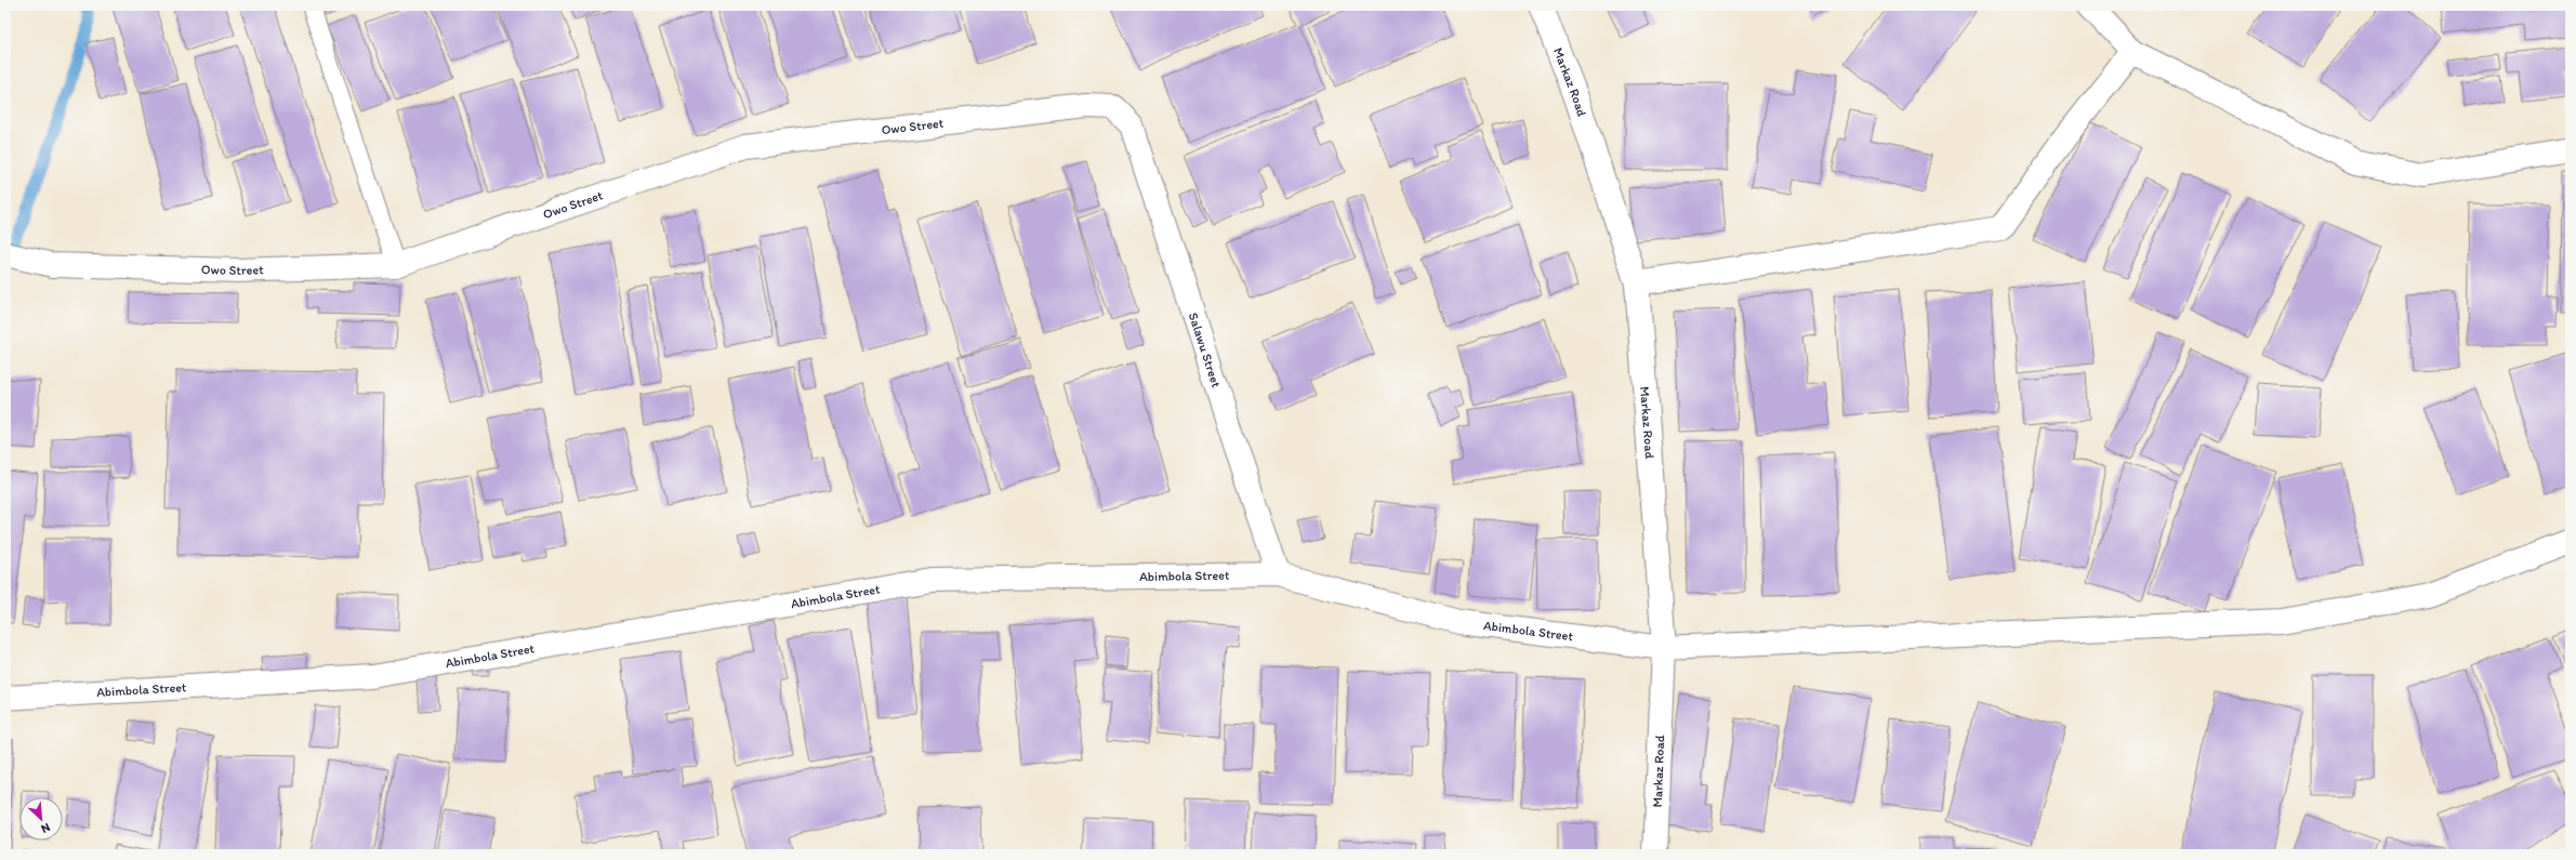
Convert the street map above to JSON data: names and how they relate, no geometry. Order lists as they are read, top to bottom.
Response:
{
  "streets": {
    "street": [
      "Markaz Road",
      "Owo Street",
      "Salawu Street",
      "Abimbola Street"
    ]
  },
  "crossings": [
    ["Markaz Road", "Abimbola Street"],
    ["Owo Street", "Salawu Street"],
    ["Salawu Street", "Abimbola Street"]
  ],
  "north": "bottom right"
}
